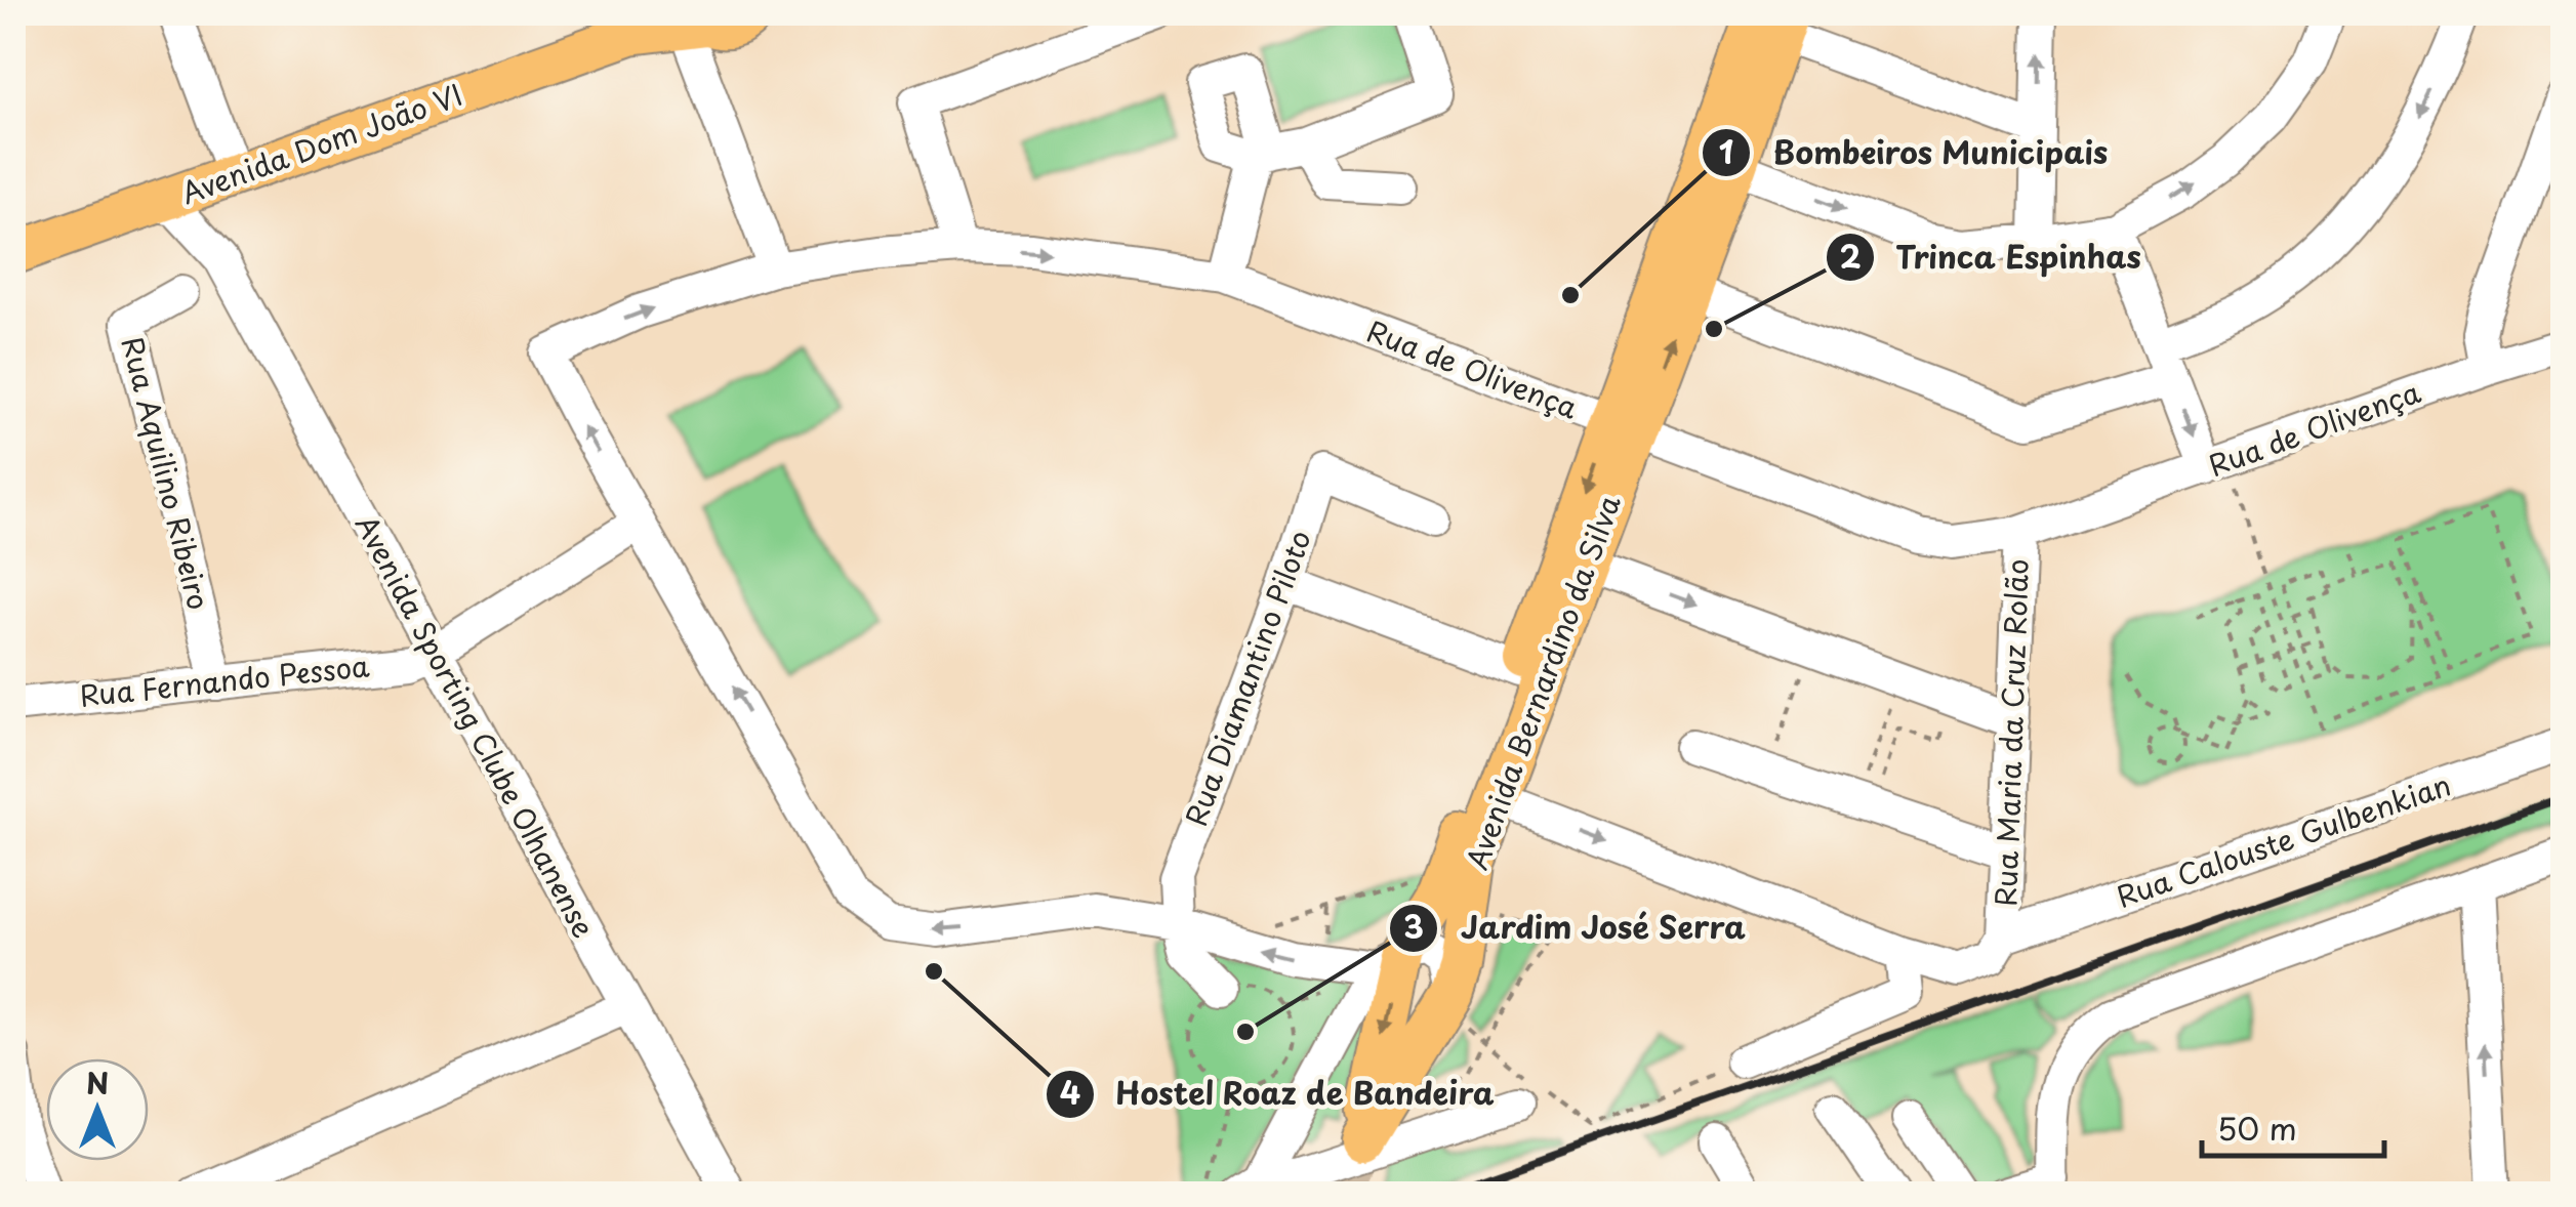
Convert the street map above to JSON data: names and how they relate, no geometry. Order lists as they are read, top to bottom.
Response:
{
  "streets": {
    "main road": ["Avenida Dom João VI", "Avenida Bernardino da Silva"],
    "street": [
      "Rua de Olivença",
      "Rua Aquilino Ribeiro",
      "Rua Diamantino Piloto",
      "Rua Fernando Pessoa",
      "Avenida Sporting Clube Olhanense",
      "Rua Maria da Cruz Rolão",
      "Rua Calouste Gulbenkian"
    ]
  },
  "crossings": [
    ["Avenida Dom João VI", "Avenida Sporting Clube Olhanense"],
    ["Rua de Olivença", "Rua Fernando Pessoa"],
    ["Rua de Olivença", "Avenida Bernardino da Silva"],
    ["Rua de Olivença", "Rua Maria da Cruz Rolão"],
    ["Rua Aquilino Ribeiro", "Rua Fernando Pessoa"],
    ["Rua Fernando Pessoa", "Avenida Sporting Clube Olhanense"],
    ["Avenida Bernardino da Silva", "Rua Maria da Cruz Rolão"],
    ["Rua Maria da Cruz Rolão", "Rua Calouste Gulbenkian"]
  ],
  "places": [
    "Bombeiros Municipais",
    "Trinca Espinhas",
    "Hostel Roaz de Bandeira",
    "Jardim José Serra"
  ],
  "scale_bar": "50 m",
  "north": "top"
}
